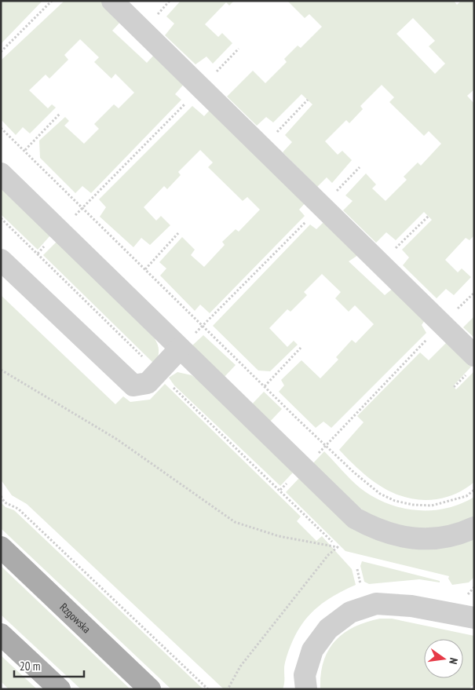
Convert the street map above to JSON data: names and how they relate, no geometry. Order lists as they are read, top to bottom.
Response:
{
  "streets": {
    "main road": ["Rzgowska"]
  },
  "scale_bar": "20 m",
  "north": "right"
}
